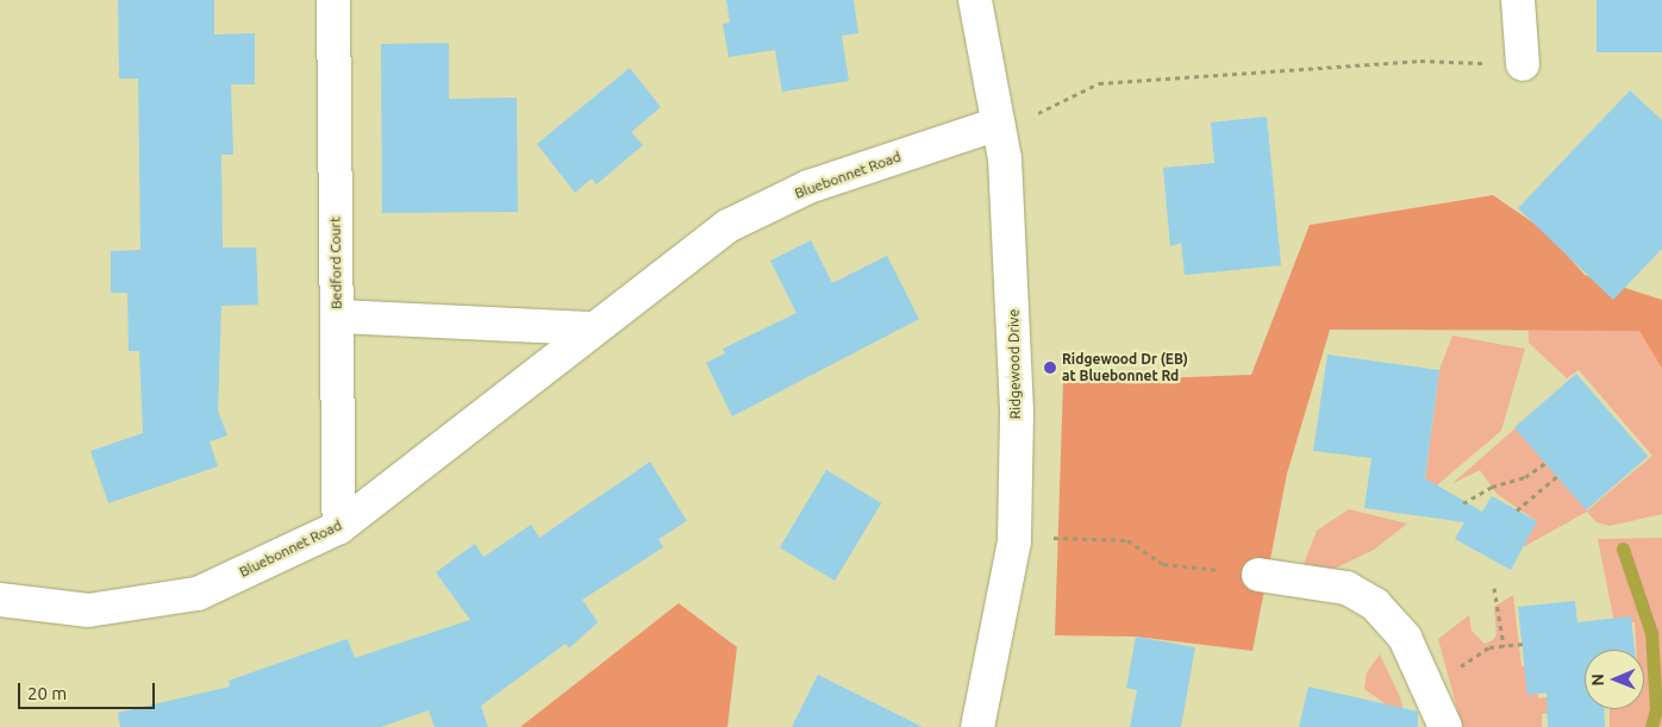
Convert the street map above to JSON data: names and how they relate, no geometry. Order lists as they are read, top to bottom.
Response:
{
  "streets": {
    "street": ["Bluebonnet Road", "Bedford Court", "Ridgewood Drive"]
  },
  "crossings": [
    ["Bluebonnet Road", "Bedford Court"],
    ["Bluebonnet Road", "Ridgewood Drive"]
  ],
  "places": ["Ridgewood Dr (EB) at Bluebonnet Rd"],
  "scale_bar": "20 m",
  "north": "left"
}
